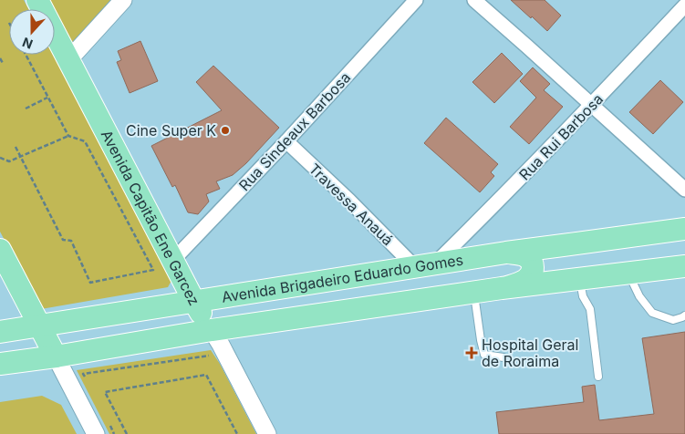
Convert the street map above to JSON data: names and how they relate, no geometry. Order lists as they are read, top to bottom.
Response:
{
  "streets": {
    "main road": ["Avenida Capitão Ene Garcez", "Avenida Brigadeiro Eduardo Gomes"],
    "street": ["Rua Sindeaux Barbosa", "Rua Rui Barbosa", "Travessa Anauá"]
  },
  "crossings": [
    ["Rua Sindeaux Barbosa", "Travessa Anauá"],
    ["Rua Sindeaux Barbosa", "Avenida Capitão Ene Garcez"],
    ["Rua Rui Barbosa", "Travessa Anauá"],
    ["Rua Rui Barbosa", "Avenida Brigadeiro Eduardo Gomes"],
    ["Travessa Anauá", "Avenida Brigadeiro Eduardo Gomes"],
    ["Avenida Capitão Ene Garcez", "Avenida Brigadeiro Eduardo Gomes"]
  ],
  "places": {
    "other": ["Cine Super K"],
    "health": ["Hospital Geral de Roraima"]
  },
  "north": "bottom"
}
